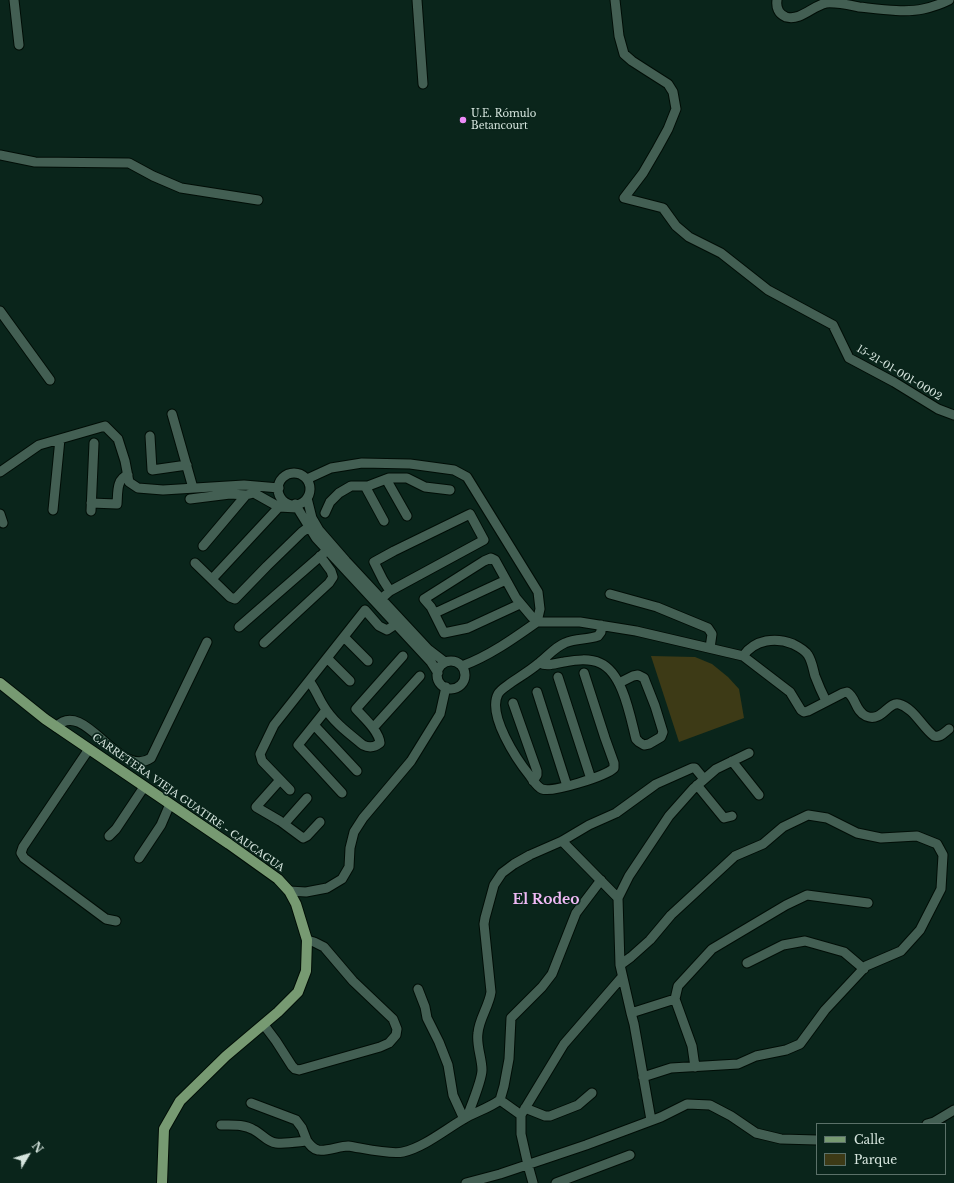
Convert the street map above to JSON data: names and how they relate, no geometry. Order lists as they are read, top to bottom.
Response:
{
  "streets": {
    "main road": ["CARRETERA VIEJA GUATIRE - CAUCAGUA"],
    "street": ["15-21-01-001-0002"]
  },
  "districts": ["El Rodeo"],
  "places": ["U.E. Rómulo Betancourt"],
  "legend": ["Calle", "Parque"],
  "north": "top right"
}
